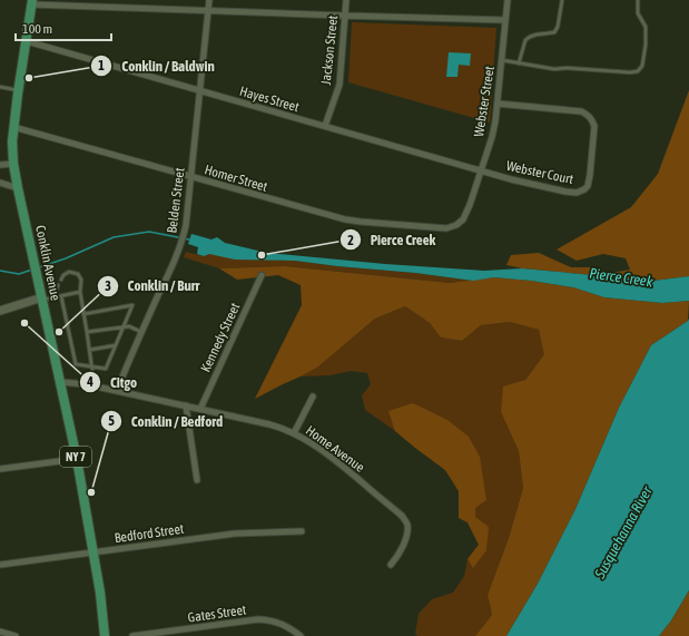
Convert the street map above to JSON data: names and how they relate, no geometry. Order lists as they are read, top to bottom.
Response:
{
  "streets": {
    "main road": ["Conklin Avenue", "NY 7"],
    "street": [
      "Jackson Street",
      "Hayes Street",
      "Webster Street",
      "Webster Court",
      "Homer Street",
      "Belden Street",
      "Kennedy Street",
      "Home Avenue",
      "Bedford Street",
      "Gates Street"
    ]
  },
  "crossings": [
    ["Jackson Street", "Hayes Street"],
    ["Hayes Street", "Webster Street"],
    ["Hayes Street", "Webster Court"],
    ["Hayes Street", "Belden Street"],
    ["Hayes Street", "Conklin Avenue"],
    ["Webster Street", "Webster Court"],
    ["Webster Street", "Homer Street"],
    ["Homer Street", "Belden Street"],
    ["Homer Street", "Conklin Avenue"],
    ["Belden Street", "Home Avenue"],
    ["Conklin Avenue", "Home Avenue"],
    ["Conklin Avenue", "Bedford Street"],
    ["Kennedy Street", "Home Avenue"]
  ],
  "water": ["Pierce Creek", "Susquehanna River"],
  "places": [
    "Conklin / Baldwin",
    "Pierce Creek",
    "Citgo",
    "Conklin / Burr",
    "Conklin / Bedford"
  ],
  "scale_bar": "100 m"
}
